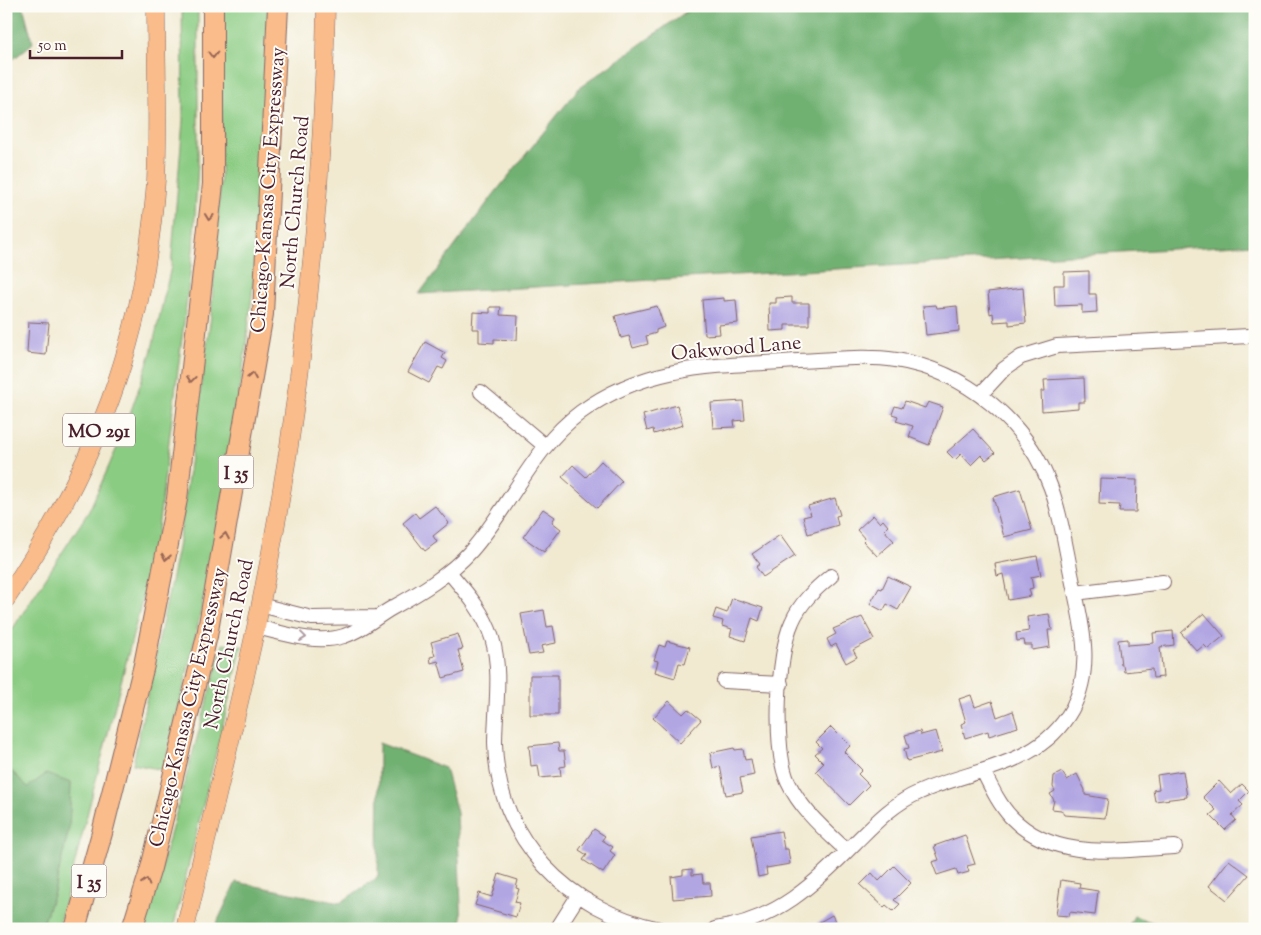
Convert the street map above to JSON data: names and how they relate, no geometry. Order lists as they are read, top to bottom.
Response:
{
  "streets": {
    "highway": ["Chicago-Kansas City Expressway", "I 35"],
    "main road": ["North Church Road", "MO 291"],
    "street": ["Oakwood Lane"]
  },
  "crossings": [
    ["North Church Road", "Oakwood Lane"]
  ],
  "scale_bar": "50 m"
}
